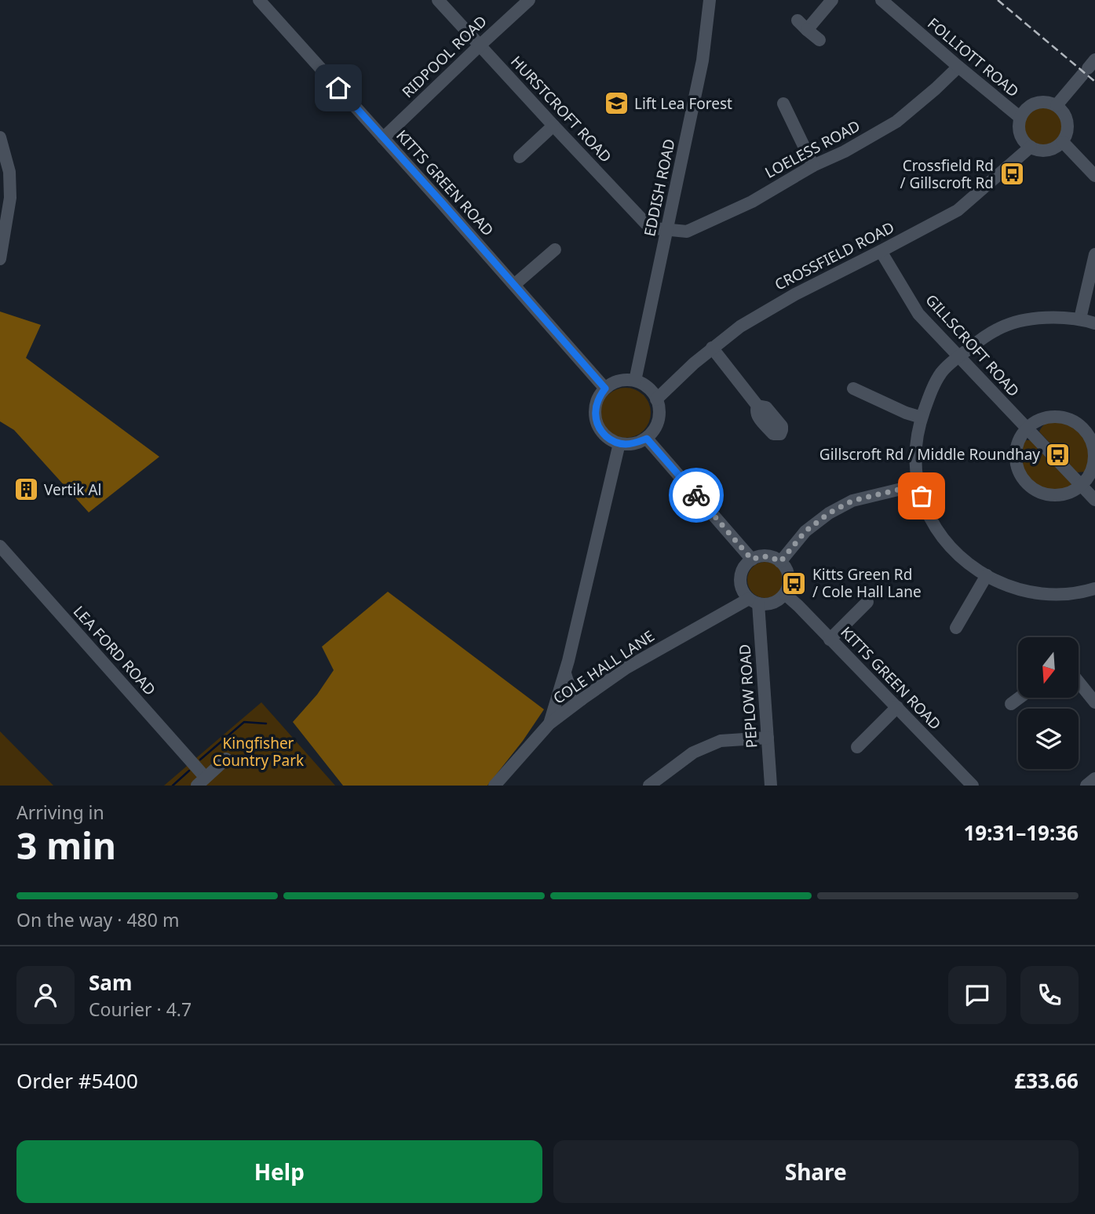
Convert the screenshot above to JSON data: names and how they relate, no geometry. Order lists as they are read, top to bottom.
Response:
{
  "streets": {
    "street": [
      "RIDPOOL ROAD",
      "FOLLIOTT ROAD",
      "HURSTCROFT ROAD",
      "LOELESS ROAD",
      "KITTS GREEN ROAD",
      "EDDISH ROAD",
      "CROSSFIELD ROAD",
      "GILLSCROFT ROAD",
      "LEA FORD ROAD",
      "COLE HALL LANE",
      "PEPLOW ROAD"
    ]
  },
  "crossings": [
    ["RIDPOOL ROAD", "HURSTCROFT ROAD"],
    ["RIDPOOL ROAD", "KITTS GREEN ROAD"],
    ["FOLLIOTT ROAD", "LOELESS ROAD"],
    ["FOLLIOTT ROAD", "CROSSFIELD ROAD"],
    ["HURSTCROFT ROAD", "LOELESS ROAD"],
    ["HURSTCROFT ROAD", "EDDISH ROAD"],
    ["LOELESS ROAD", "EDDISH ROAD"],
    ["KITTS GREEN ROAD", "EDDISH ROAD"],
    ["KITTS GREEN ROAD", "CROSSFIELD ROAD"],
    ["KITTS GREEN ROAD", "COLE HALL LANE"],
    ["KITTS GREEN ROAD", "PEPLOW ROAD"],
    ["EDDISH ROAD", "CROSSFIELD ROAD"],
    ["CROSSFIELD ROAD", "GILLSCROFT ROAD"],
    ["COLE HALL LANE", "PEPLOW ROAD"]
  ],
  "parks": ["Kingfisher Country Park"],
  "places": {
    "school or university": ["Lift Lea Forest"],
    "bus stop": ["Crossfield Rd / Gillscroft Rd", "Gillscroft Rd / Middle Roundhay", "Kitts Green Rd / Cole Hall Lane"],
    "building": ["Vertik Al"]
  },
  "north": "bottom",
  "page": {
    "heading": ["3 min", "Arriving in", "19:31–19:36"],
    "panel": [
      "Sam",
      "Courier · 4.7",
      "Order #5400",
      "£33.66"
    ],
    "bar": "On the way · 480 m",
    "buttons": ["Help", "Share"]
  }
}
